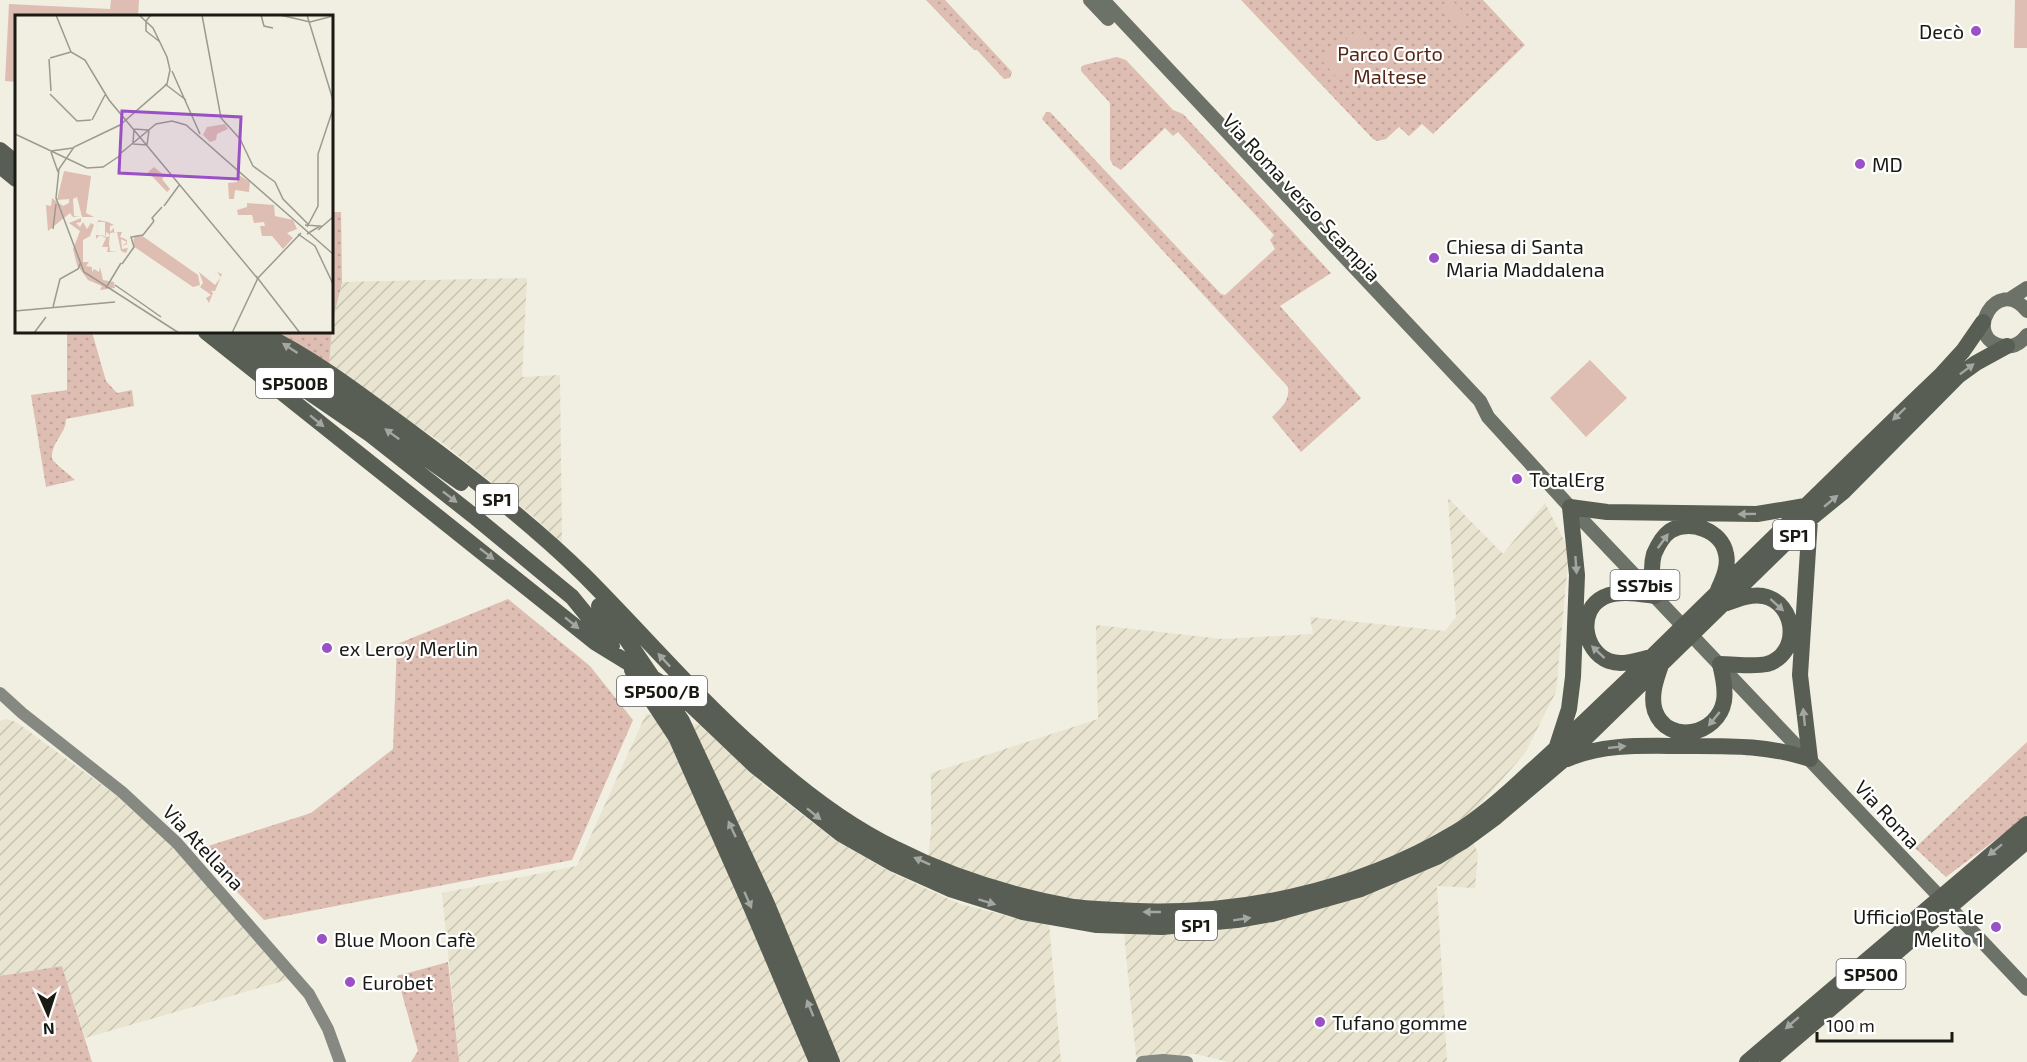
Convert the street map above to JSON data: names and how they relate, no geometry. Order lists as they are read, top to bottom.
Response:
{
  "streets": {
    "highway": [
      "SP500B",
      "SP1",
      "SP500/B",
      "SP500"
    ],
    "main road": [
      "Via Roma verso Scampia",
      "SS7bis",
      "Via Roma",
      "Via Atellana"
    ]
  },
  "crossings": [
    ["Via Roma verso Scampia", "Via Roma"],
    ["SP500B", "SP500/B"]
  ],
  "parks": ["Parco Corto Maltese"],
  "places": [
    "Decò",
    "MD",
    "Chiesa di Santa Maria Maddalena",
    "TotalErg",
    "ex Leroy Merlin",
    "Ufficio Postale Melito 1",
    "Blue Moon Cafè",
    "Eurobet",
    "Tufano gomme"
  ],
  "scale_bar": "100 m",
  "north": "bottom"
}
